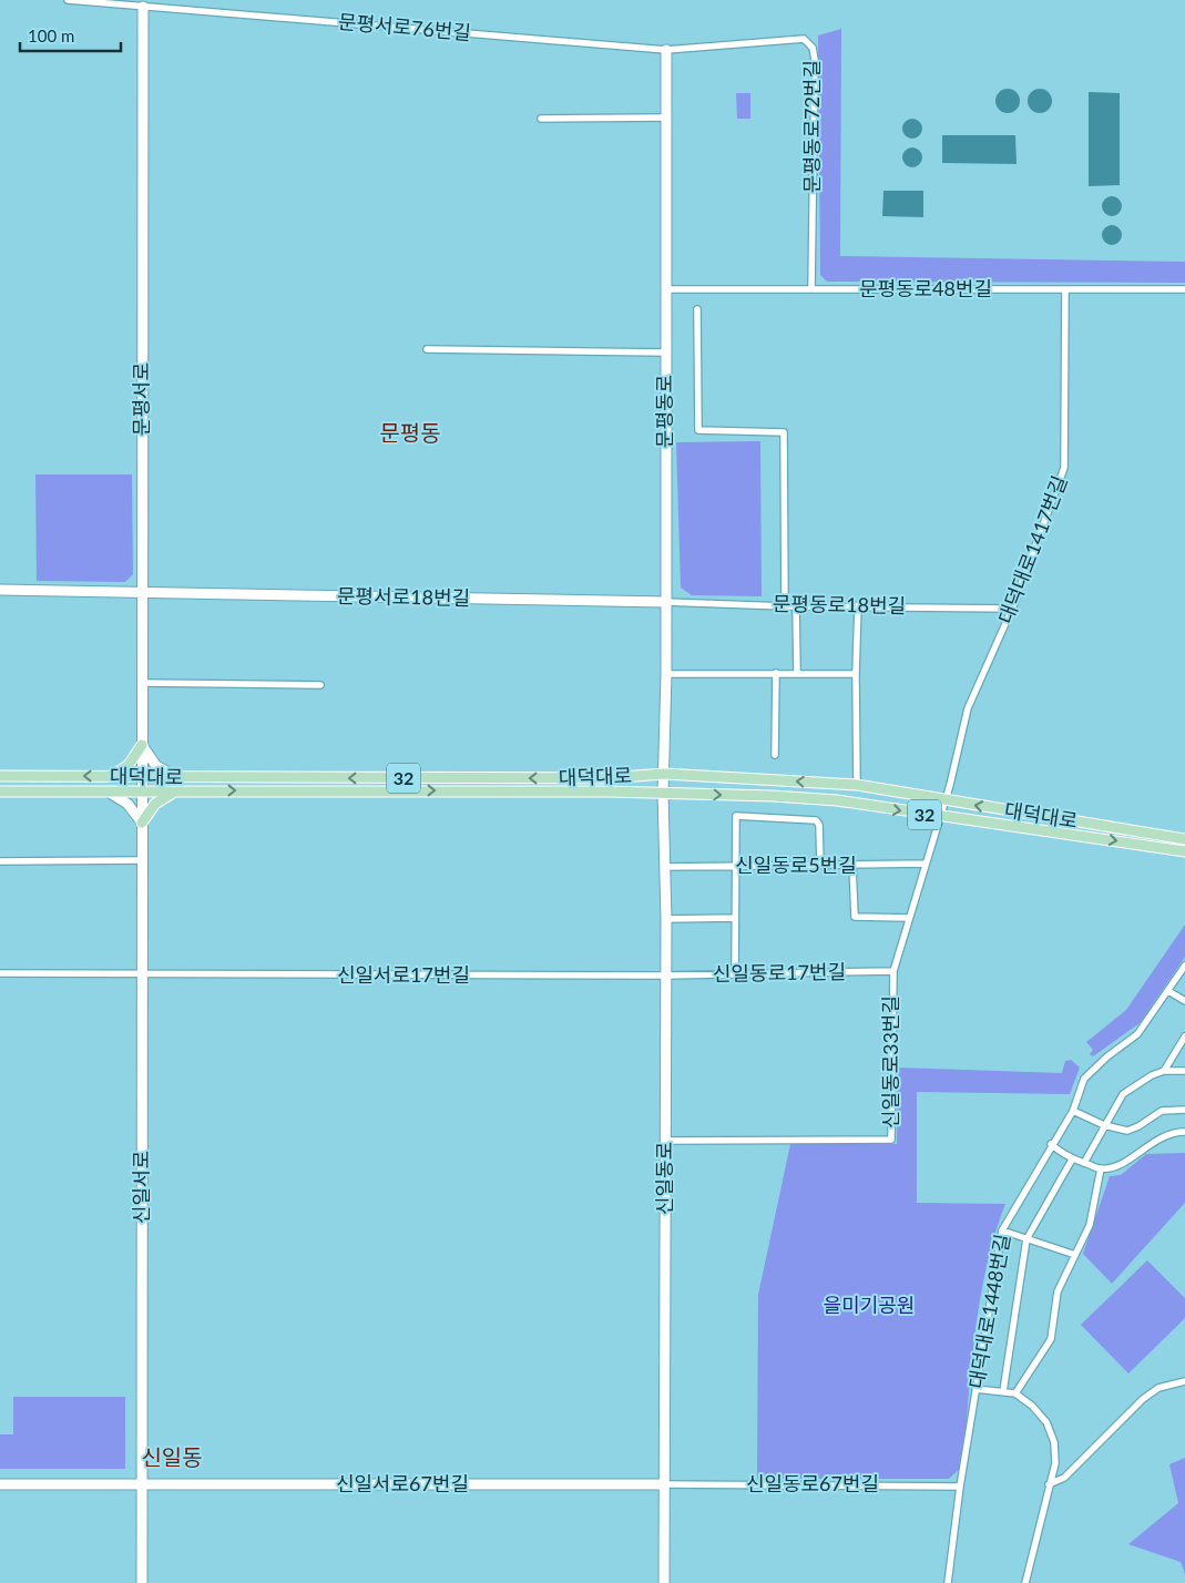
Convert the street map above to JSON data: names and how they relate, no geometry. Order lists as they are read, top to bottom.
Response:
{
  "streets": {
    "main road": [
      "문평서로",
      "문평동로",
      "문평서로18번길",
      "대덕대로",
      "32",
      "신일동로",
      "신일서로",
      "신일서로67번길"
    ],
    "street": [
      "문평서로76번길",
      "문평동로72번길",
      "문평동로48번길",
      "대덕대로1417번길",
      "문평동로18번길",
      "신일동로5번길",
      "신일동로17번길",
      "신일서로17번길",
      "신일동로33번길",
      "대덕대로1448번길",
      "신일동로67번길"
    ]
  },
  "crossings": [
    ["문평서로76번길", "문평동로72번길"],
    ["문평서로76번길", "문평서로"],
    ["문평서로76번길", "문평동로"],
    ["문평동로72번길", "문평동로48번길"],
    ["문평동로72번길", "문평동로"],
    ["문평동로48번길", "문평동로"],
    ["문평동로48번길", "대덕대로1417번길"],
    ["문평서로", "문평서로18번길"],
    ["문평서로", "대덕대로"],
    ["문평서로", "신일서로"],
    ["문평동로", "문평서로18번길"],
    ["문평동로", "문평동로18번길"],
    ["문평동로", "대덕대로"],
    ["문평동로", "신일동로"],
    ["대덕대로1417번길", "문평동로18번길"],
    ["대덕대로1417번길", "대덕대로"],
    ["대덕대로1417번길", "신일동로33번길"],
    ["문평서로18번길", "문평동로18번길"],
    ["대덕대로", "신일동로33번길"],
    ["대덕대로", "신일동로"],
    ["대덕대로", "신일서로"],
    ["신일동로5번길", "신일동로33번길"],
    ["신일동로5번길", "신일동로"],
    ["신일동로17번길", "신일서로17번길"],
    ["신일동로17번길", "신일동로33번길"],
    ["신일동로17번길", "신일동로"],
    ["신일서로17번길", "신일동로"],
    ["신일서로17번길", "신일서로"],
    ["신일동로33번길", "신일동로"],
    ["신일동로", "신일서로67번길"],
    ["신일동로", "신일동로67번길"],
    ["신일서로", "신일서로67번길"],
    ["대덕대로1448번길", "신일동로67번길"],
    ["신일서로67번길", "신일동로67번길"]
  ],
  "districts": ["문평동", "신일동"],
  "parks": ["을미기공원"],
  "scale_bar": "100 m"
}
